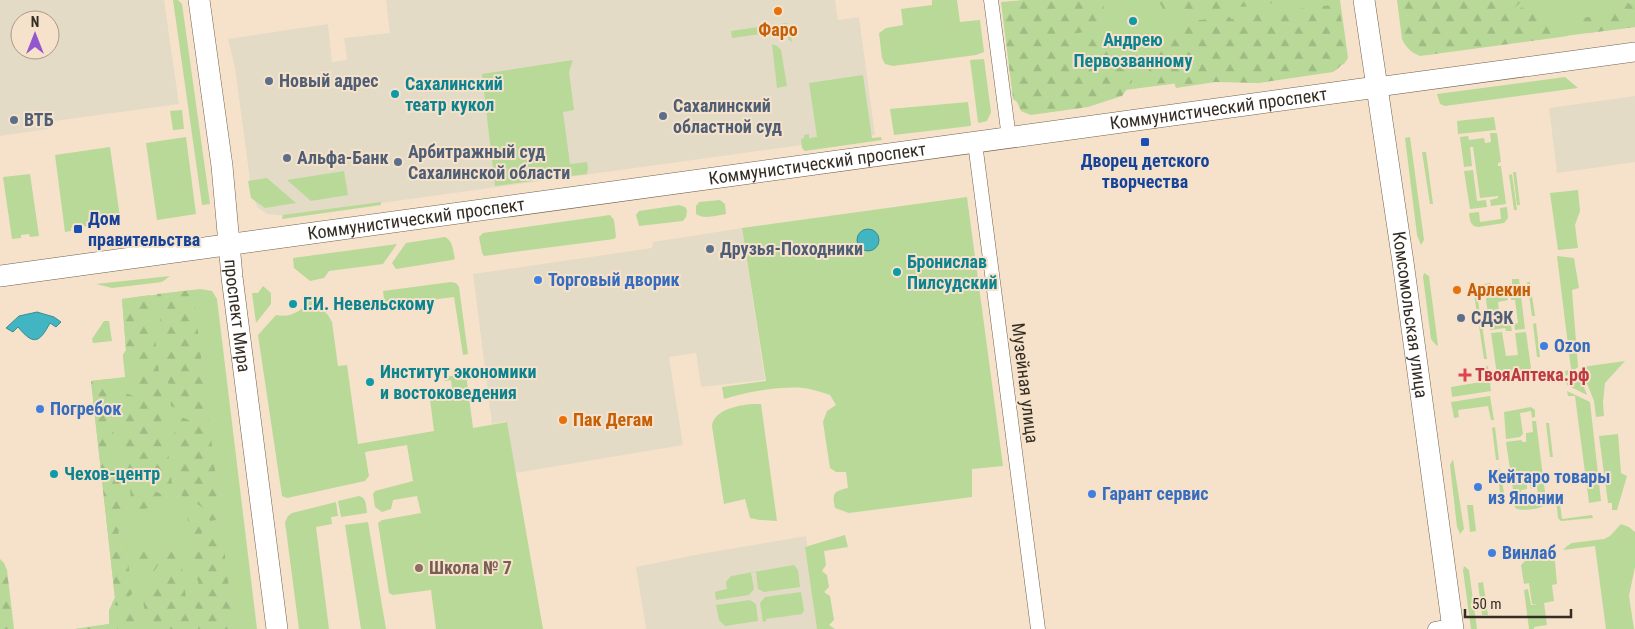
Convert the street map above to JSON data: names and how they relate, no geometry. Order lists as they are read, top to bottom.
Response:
{
  "streets": {
    "main road": ["Коммунистический проспект", "Комсомольская улица", "проспект Мира"],
    "street": ["Музейная улица"]
  },
  "crossings": [
    ["Коммунистический проспект", "Комсомольская улица"],
    ["Коммунистический проспект", "проспект Мира"],
    ["Коммунистический проспект", "Музейная улица"]
  ],
  "places": {
    "other": [
      "Фаро",
      "Андрею Первозванному",
      "Новый адрес",
      "Сахалинский театр кукол",
      "Сахалинский областной суд",
      "ВТБ",
      "Альфа-Банк",
      "Арбитражный суд Сахалинской области",
      "Друзья-Походники",
      "Бронислав Пилсудский",
      "Торговый дворик",
      "Арлекин",
      "Г.И. Невельскому",
      "СДЭК",
      "Ozon",
      "Институт экономики и востоковедения",
      "Погребок",
      "Пак Дегам",
      "Чехов-центр",
      "Кейтаро товары из Японии",
      "Гарант сервис",
      "Винлаб",
      "Школа № 7"
    ],
    "transit": ["Дворец детского творчества", "Дом правительства"],
    "health": ["ТвояАптека.рф"]
  },
  "scale_bar": "50 m",
  "north": "top"
}
